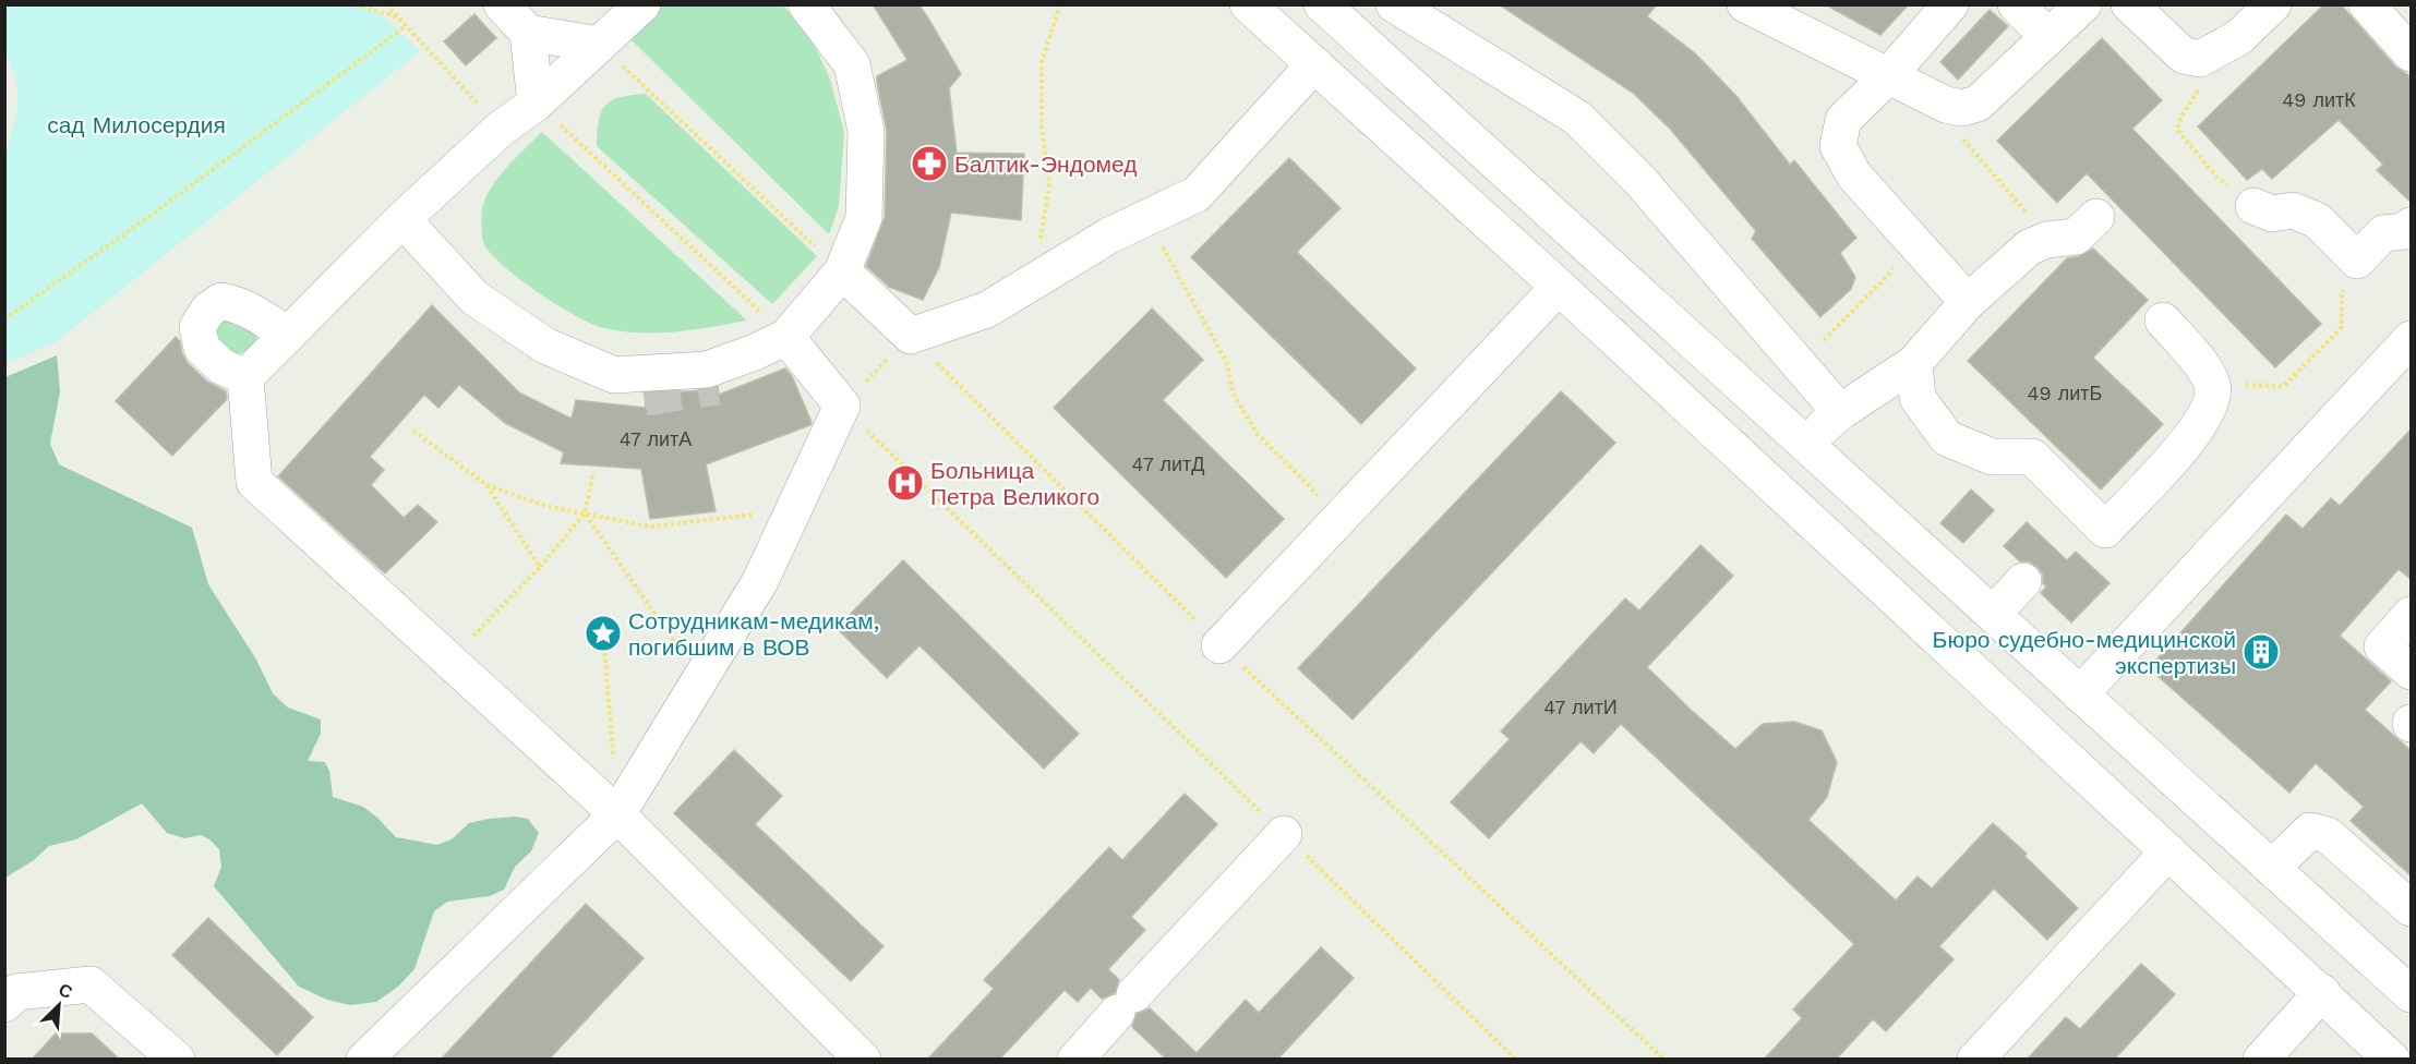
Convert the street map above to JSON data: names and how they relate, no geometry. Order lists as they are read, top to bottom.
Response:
{
  "parks": ["сад Милосердия"],
  "places": {
    "pharmacy": ["Балтик-Эндомед"],
    "hospital": ["Больница Петра Великого"],
    "place": ["Сотрудникам-медикам, погибшим в ВОВ"],
    "building": ["Бюро судебно-медицинской экспертизы"]
  },
  "house_numbers": [
    "49 литК",
    "49 литБ",
    "47 литА",
    "47 литД",
    "47 литИ"
  ],
  "north": "top right"
}
